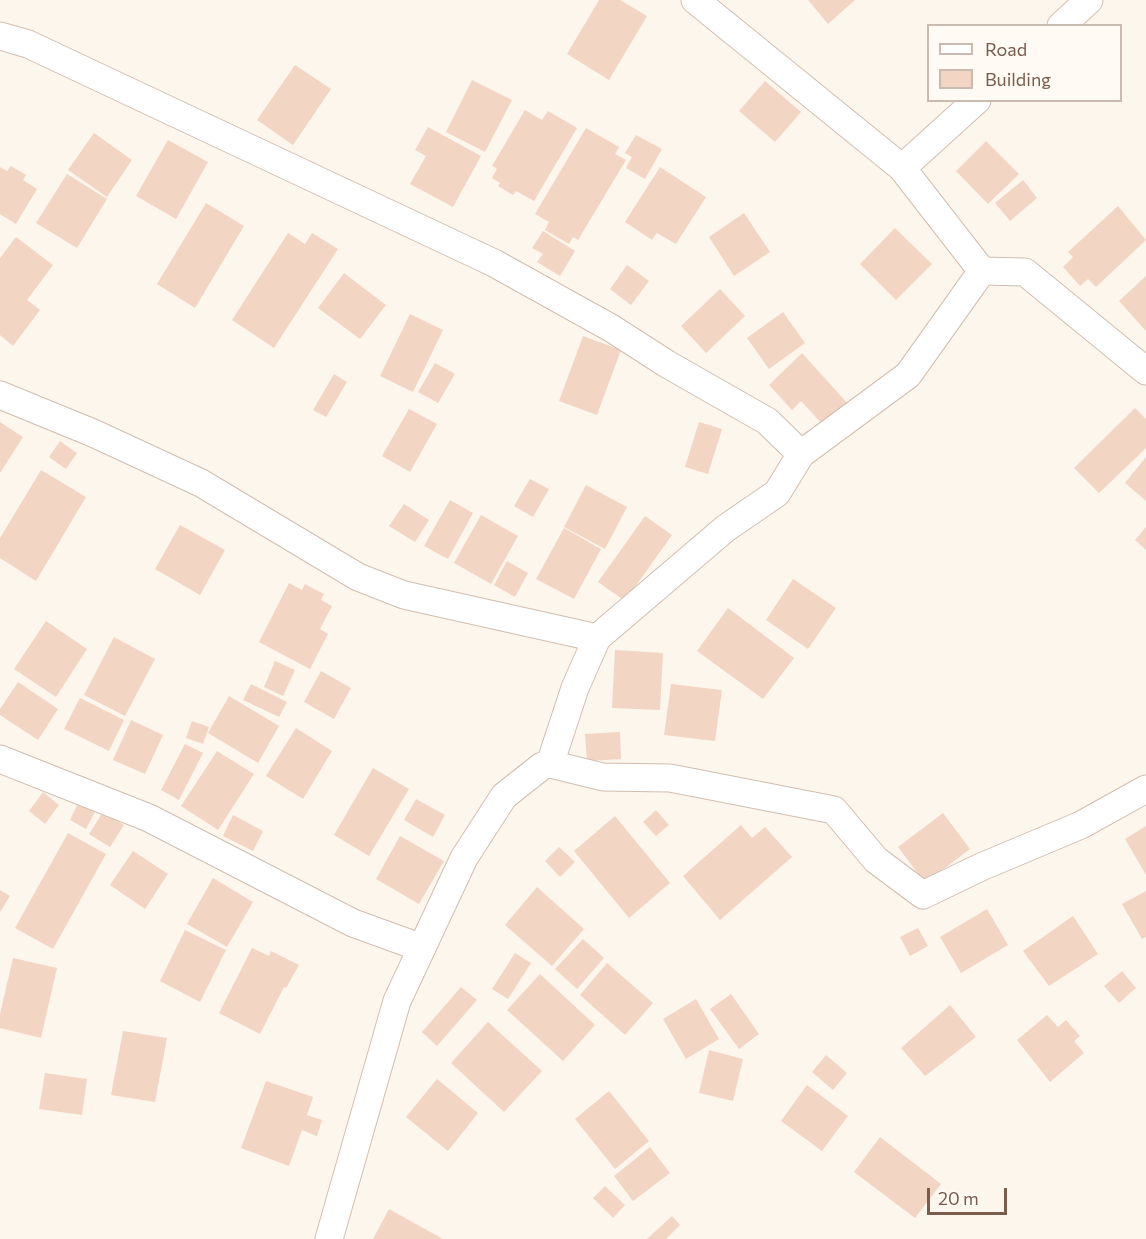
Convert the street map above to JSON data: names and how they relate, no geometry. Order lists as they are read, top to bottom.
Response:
{
  "legend": ["Road", "Building"],
  "scale_bar": "20 m"
}
